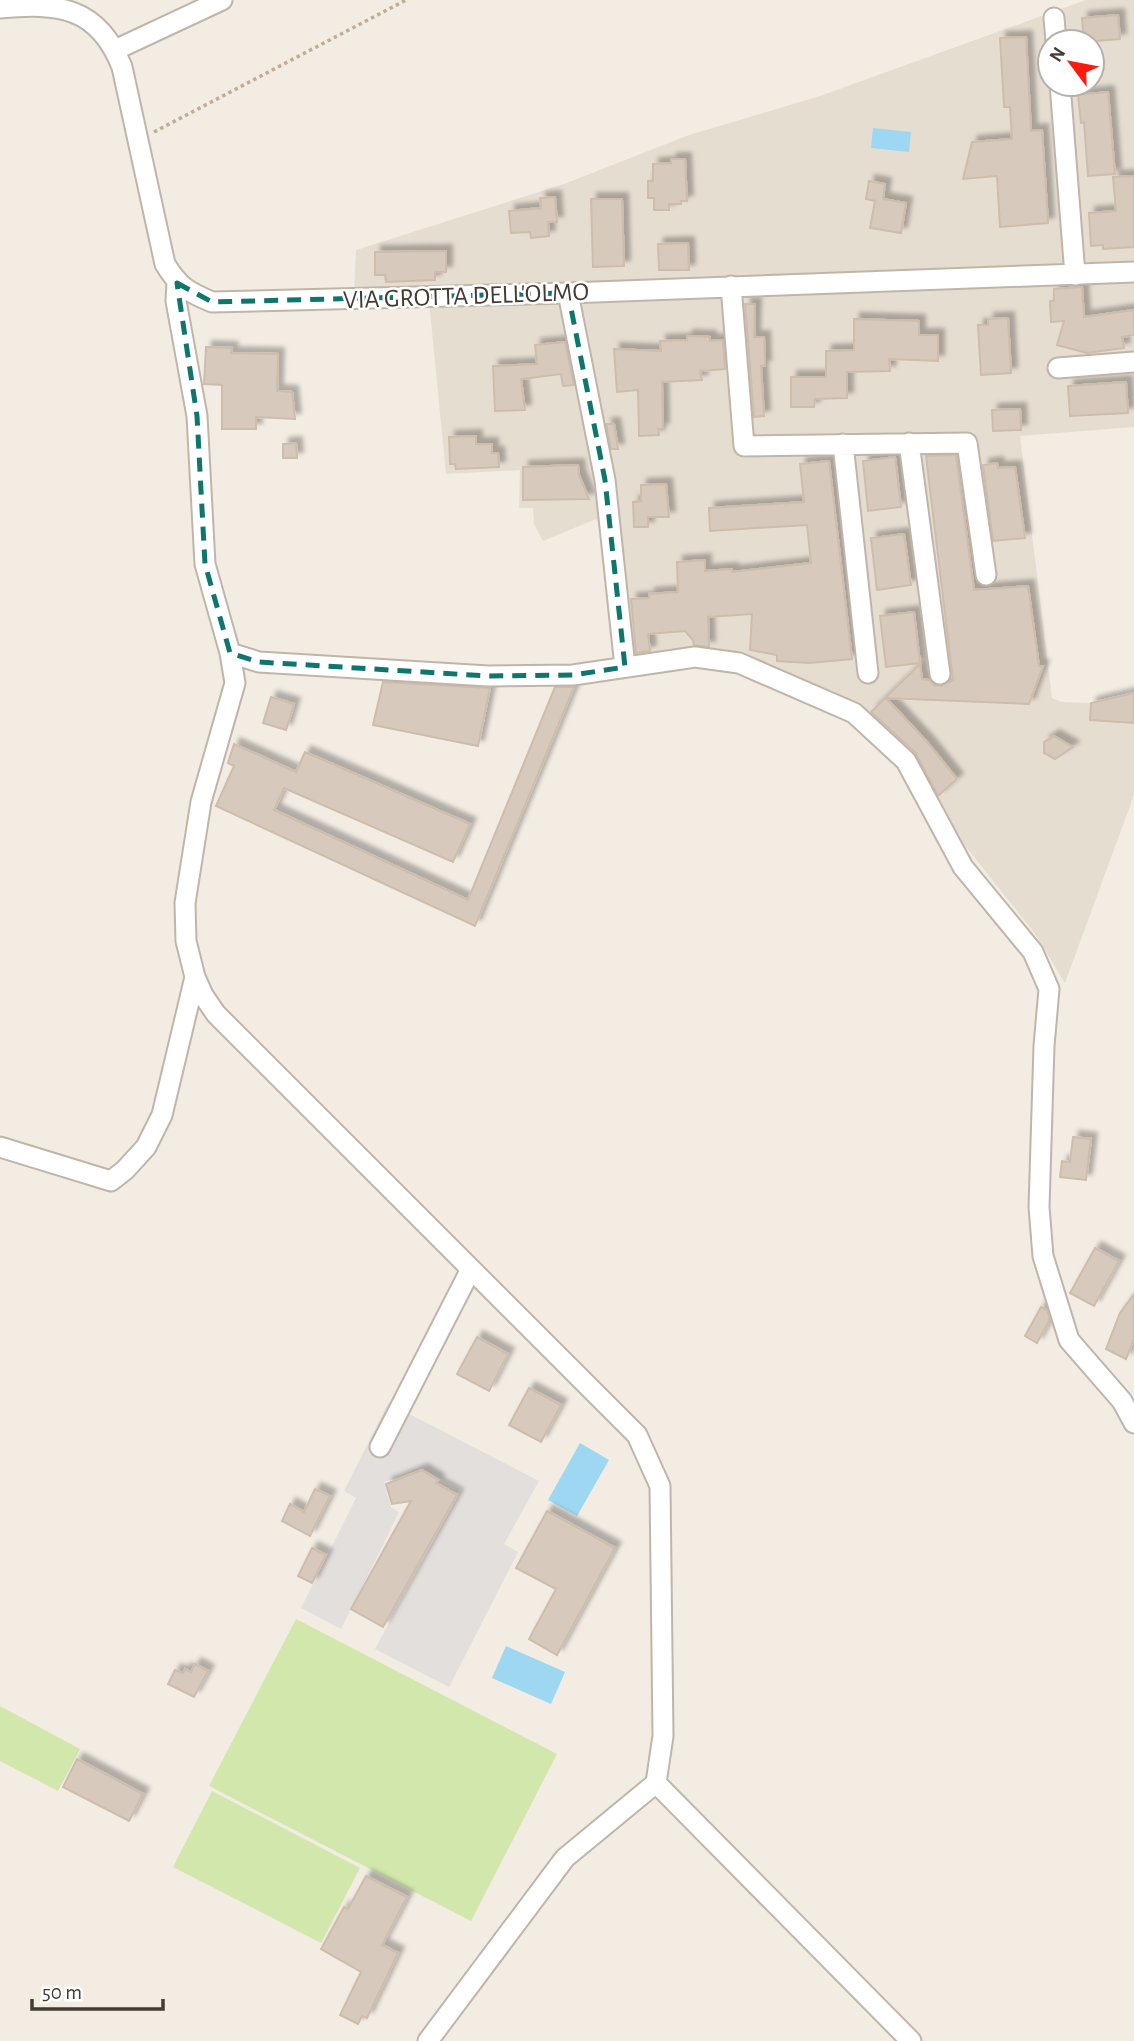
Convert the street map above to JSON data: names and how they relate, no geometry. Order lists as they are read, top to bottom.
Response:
{
  "streets": {
    "street": ["VIA GROTTA DELL'OLMO"]
  },
  "scale_bar": "50 m",
  "north": "top left"
}
